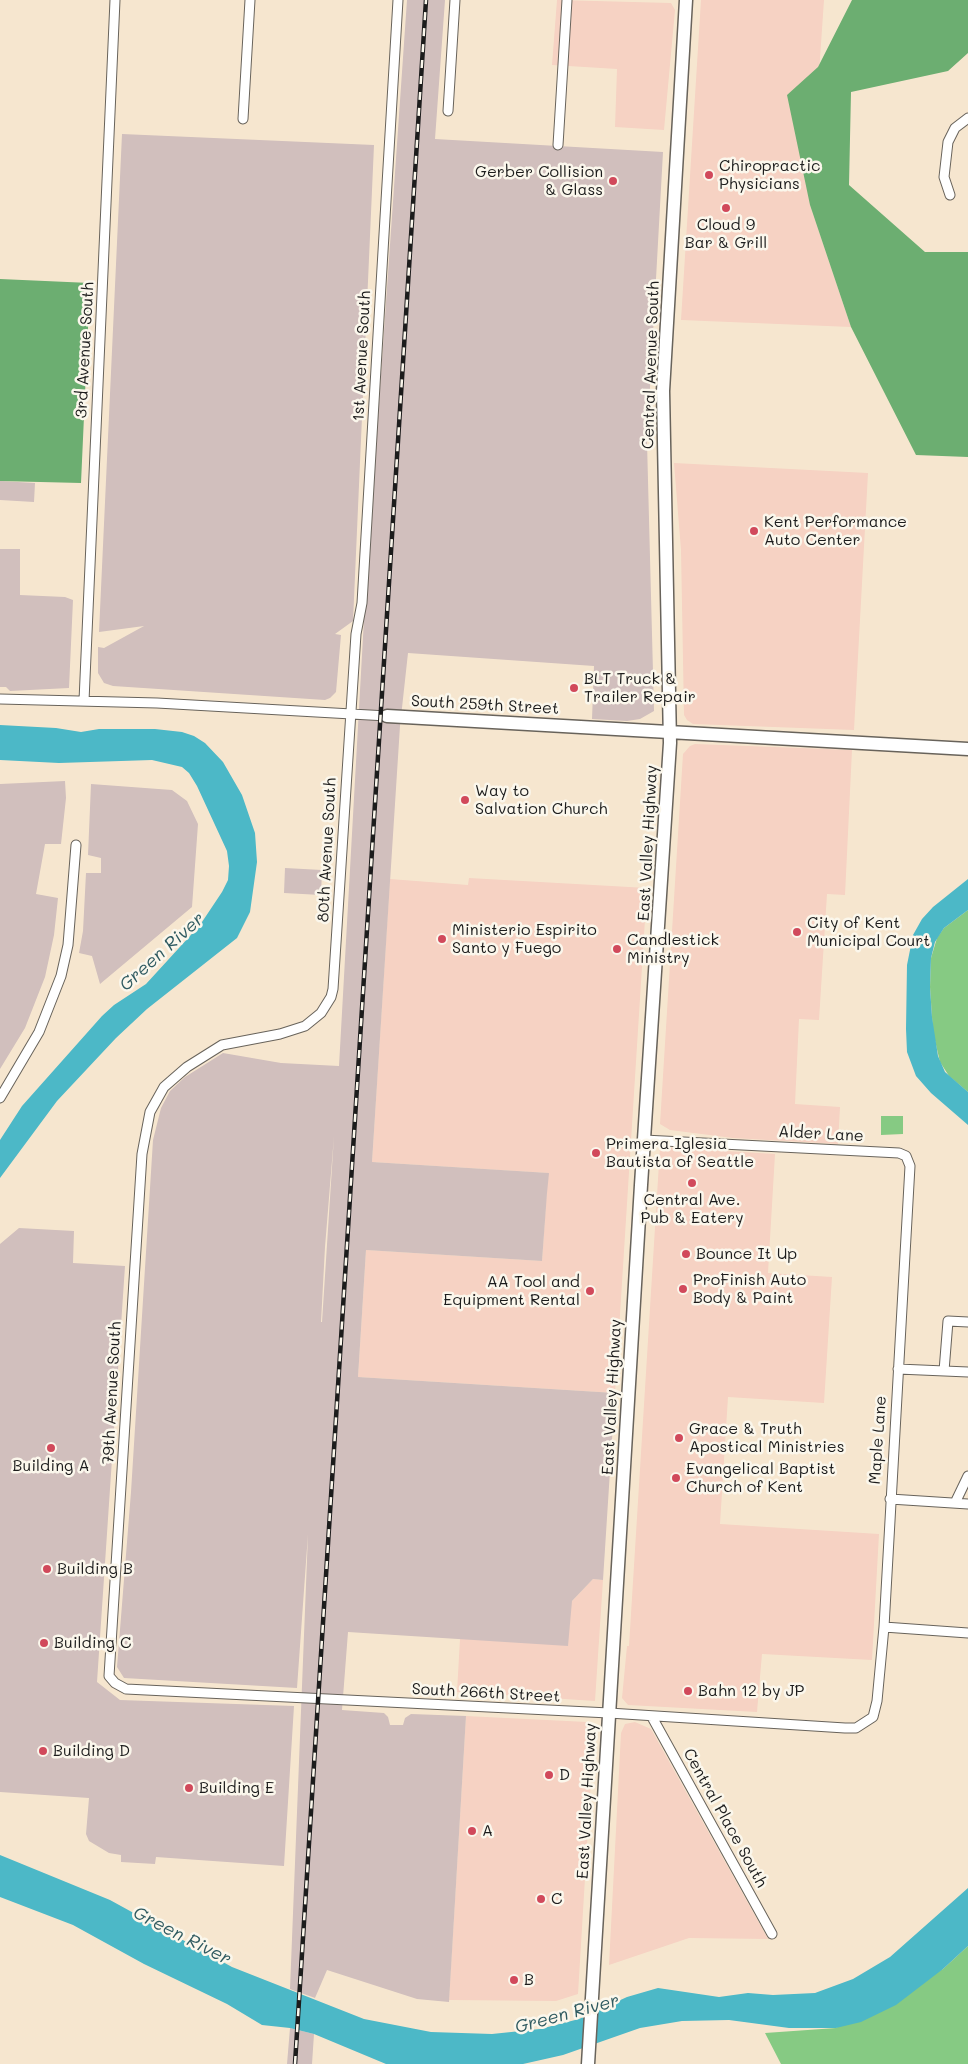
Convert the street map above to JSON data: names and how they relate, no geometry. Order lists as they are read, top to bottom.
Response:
{
  "streets": {
    "main road": ["Central Avenue South", "South 259th Street", "East Valley Highway"],
    "street": [
      "3rd Avenue South",
      "1st Avenue South",
      "80th Avenue South",
      "Alder Lane",
      "79th Avenue South",
      "Maple Lane",
      "South 266th Street",
      "Central Place South"
    ]
  },
  "crossings": [
    ["3rd Avenue South", "South 259th Street"],
    ["1st Avenue South", "South 259th Street"],
    ["1st Avenue South", "80th Avenue South"],
    ["Central Avenue South", "South 259th Street"],
    ["Central Avenue South", "East Valley Highway"],
    ["South 259th Street", "East Valley Highway"],
    ["South 259th Street", "80th Avenue South"],
    ["East Valley Highway", "Alder Lane"],
    ["East Valley Highway", "South 266th Street"],
    ["80th Avenue South", "79th Avenue South"],
    ["Alder Lane", "Maple Lane"],
    ["79th Avenue South", "South 266th Street"],
    ["Maple Lane", "South 266th Street"],
    ["South 266th Street", "Central Place South"]
  ],
  "water": ["Green River"],
  "places": [
    "Chiropractic Physicians",
    "Gerber Collision & Glass",
    "Cloud 9 Bar & Grill",
    "Kent Performance Auto Center",
    "BLT Truck & Trailer Repair",
    "Way to Salvation Church",
    "City of Kent Municipal Court",
    "Ministerio Espirito Santo y Fuego",
    "Candlestick Ministry",
    "Primera Iglesia Bautista of Seattle",
    "Central Ave. Pub & Eatery",
    "Bounce It Up",
    "ProFinish Auto Body & Paint",
    "AA Tool and Equipment Rental",
    "Grace & Truth Apostical Ministries",
    "Building A",
    "Evangelical Baptist Church of Kent",
    "Building B",
    "Building C",
    "Bahn 12 by JP",
    "Building D",
    "D",
    "Building E",
    "A",
    "C",
    "B"
  ]
}
